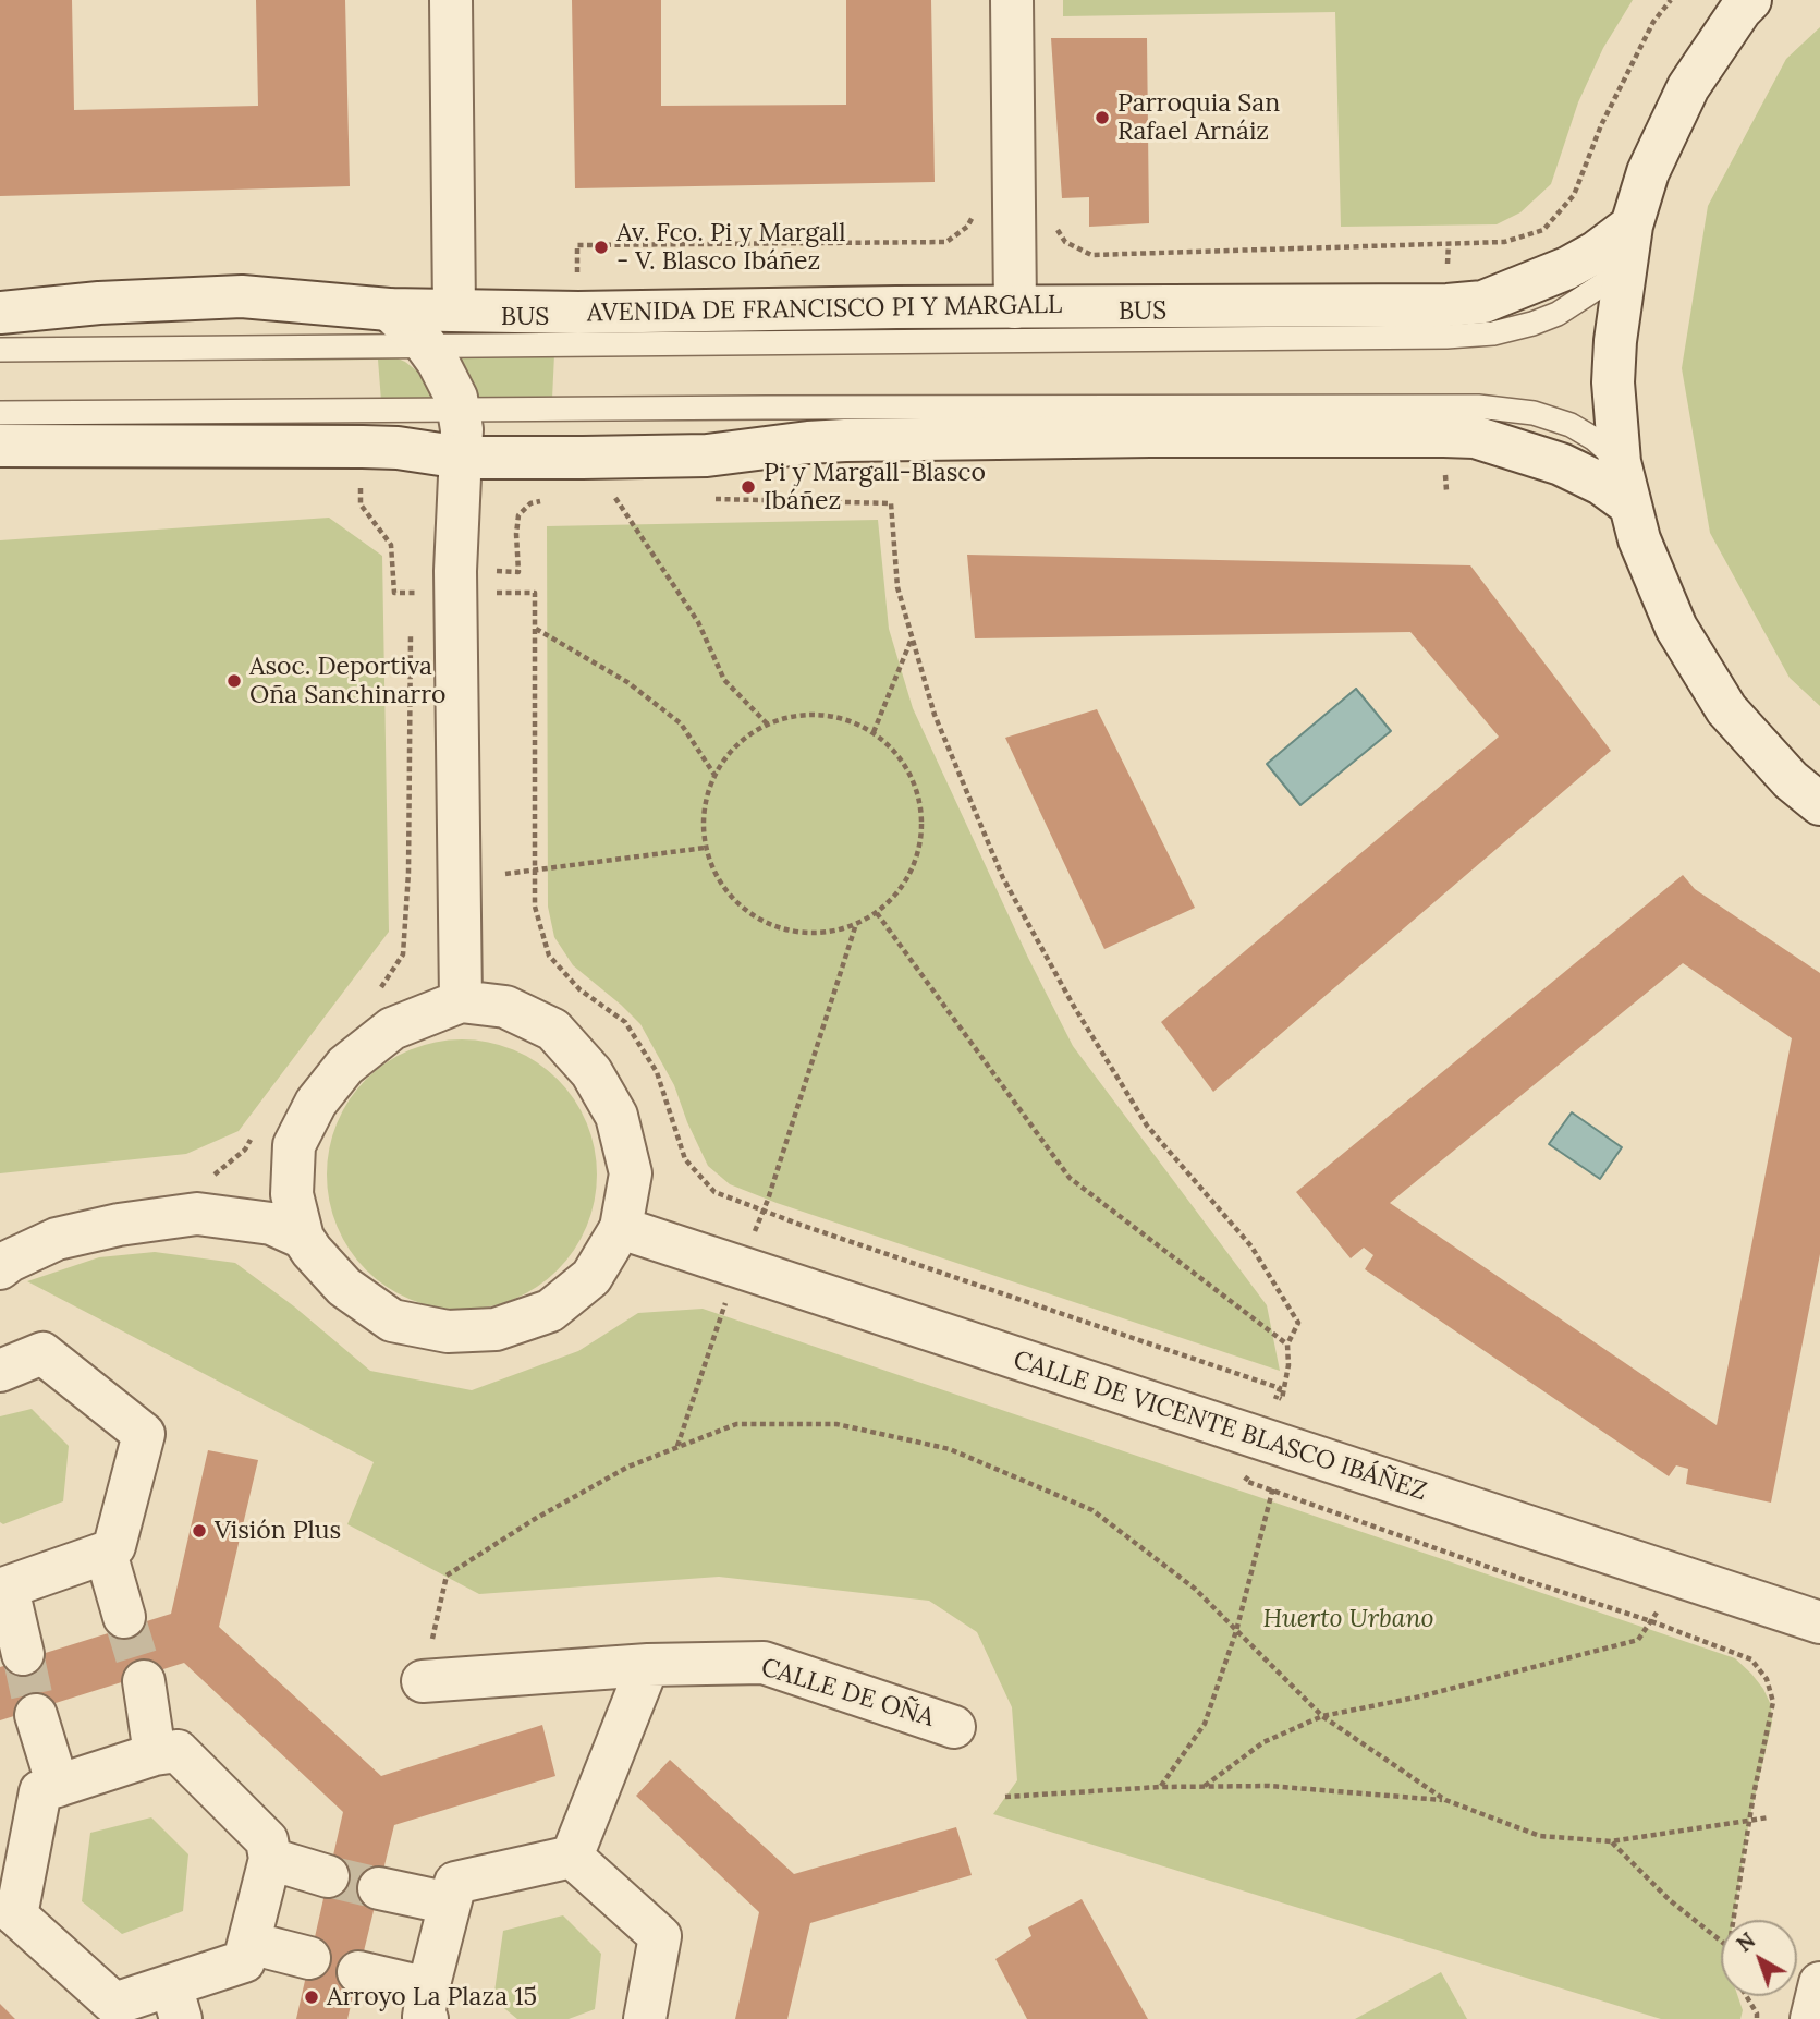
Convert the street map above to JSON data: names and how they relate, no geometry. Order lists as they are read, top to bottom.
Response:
{
  "streets": {
    "street": ["AVENIDA DE FRANCISCO PI Y MARGALL", "CALLE DE VICENTE BLASCO IBÁÑEZ", "CALLE DE OÑA"],
    "lane": ["BUS"]
  },
  "crossings": [
    ["AVENIDA DE FRANCISCO PI Y MARGALL", "BUS"]
  ],
  "parks": ["Huerto Urbano"],
  "places": [
    "Parroquia San Rafael Arnáiz",
    "Av. Fco. Pi y Margall - V. Blasco Ibáñez",
    "Pi y Margall-Blasco Ibáñez",
    "Asoc. Deportiva Oña Sanchinarro",
    "Visión Plus",
    "Arroyo La Plaza 15"
  ],
  "north": "top left"
}
